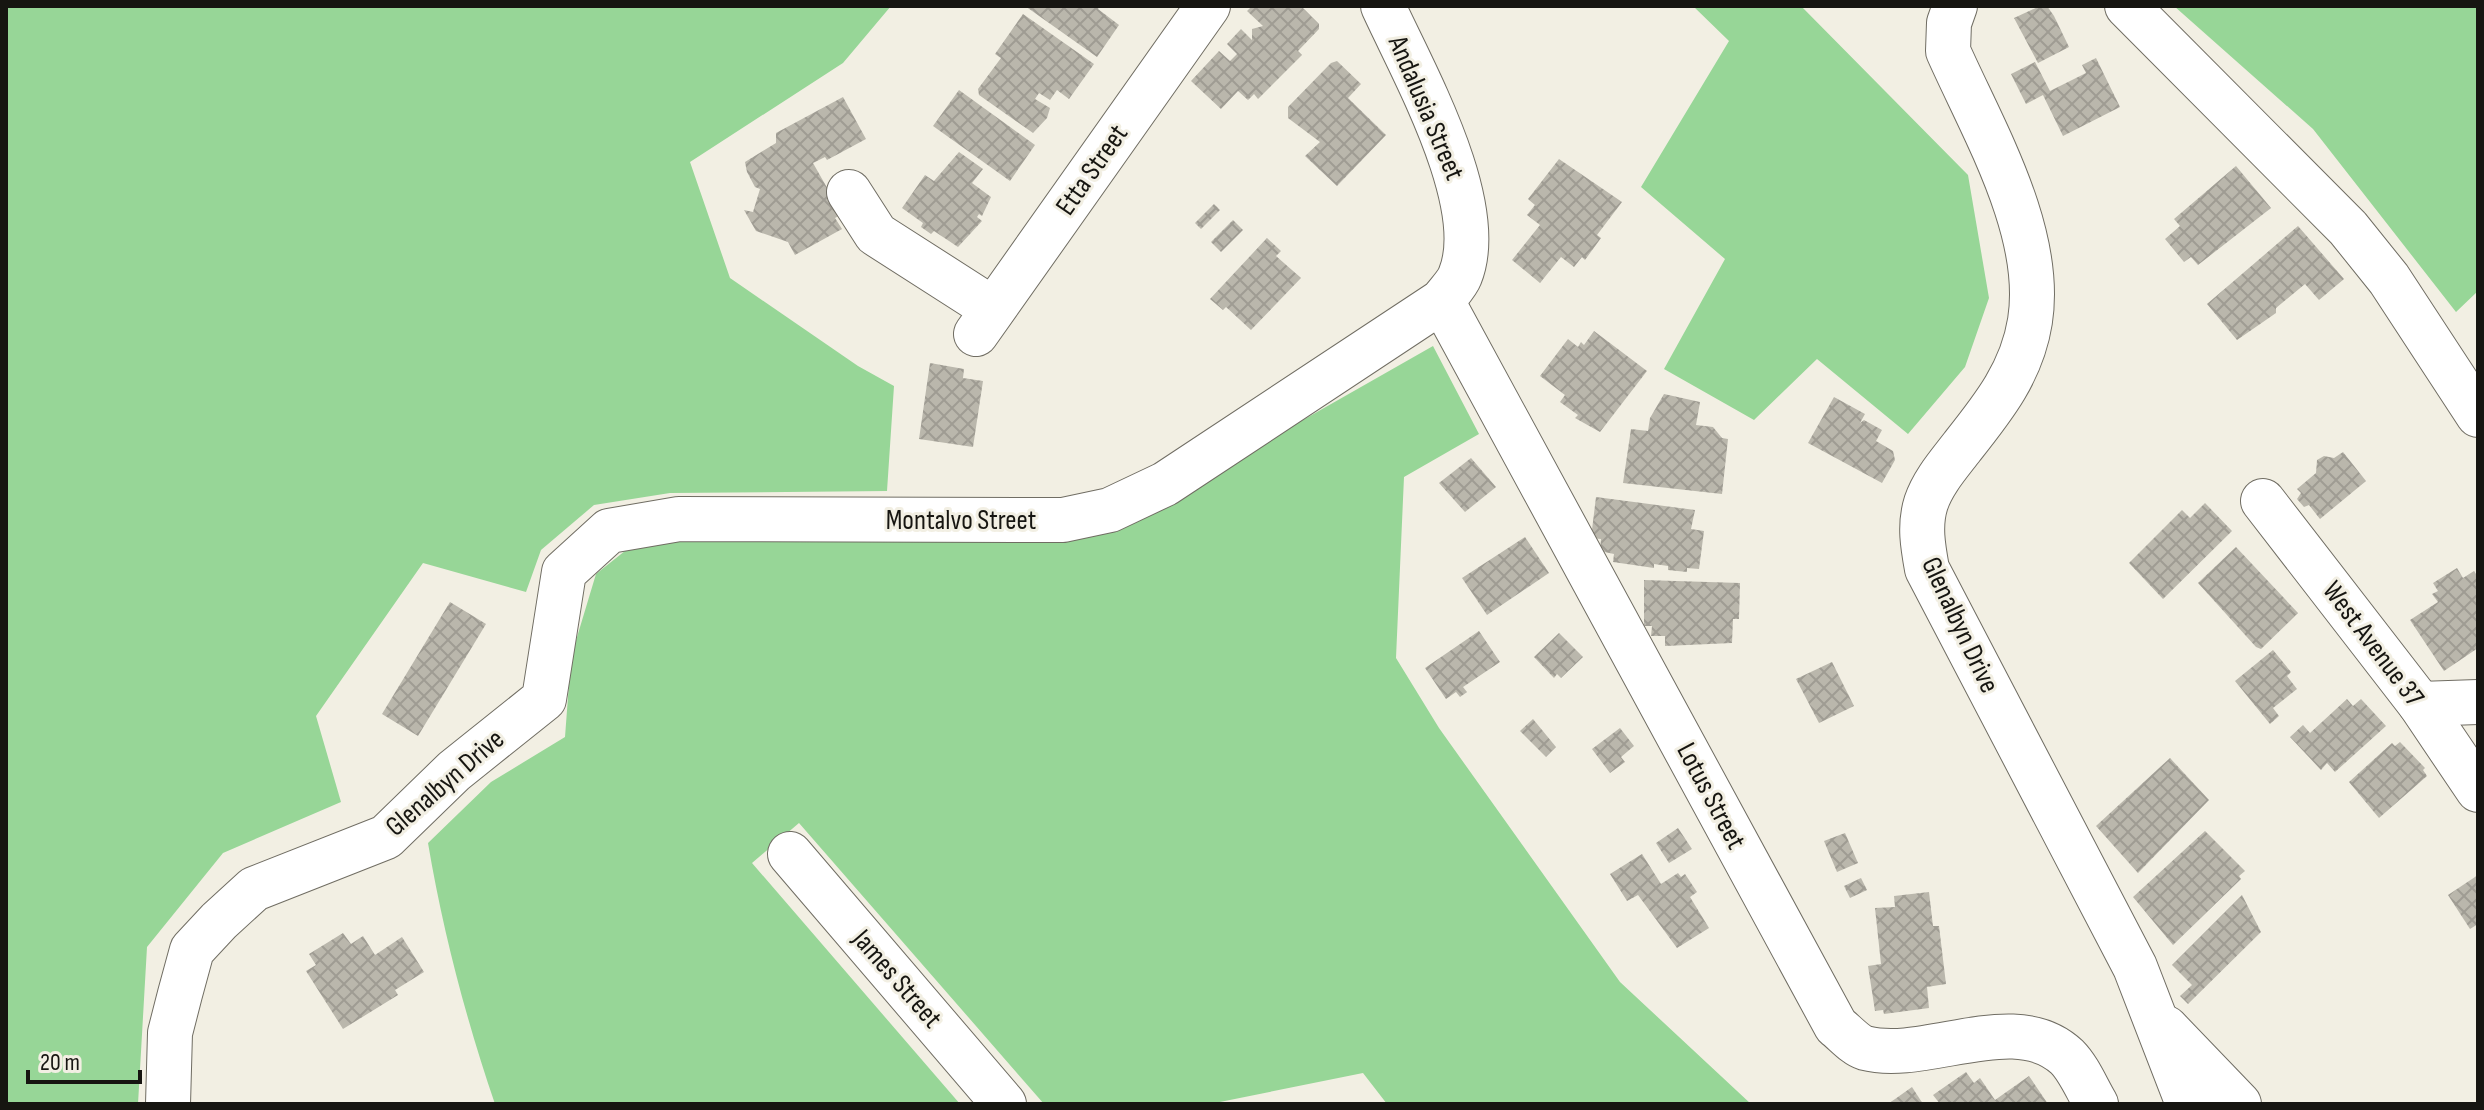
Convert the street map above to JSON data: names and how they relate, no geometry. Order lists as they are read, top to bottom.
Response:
{
  "streets": {
    "street": [
      "Andalusia Street",
      "Etta Street",
      "Montalvo Street",
      "Glenalbyn Drive",
      "West Avenue 37",
      "Lotus Street",
      "James Street"
    ]
  },
  "crossings": [
    ["Andalusia Street", "Montalvo Street"],
    ["Andalusia Street", "Lotus Street"],
    ["Montalvo Street", "Glenalbyn Drive"],
    ["Montalvo Street", "Lotus Street"]
  ],
  "scale_bar": "20 m"
}
